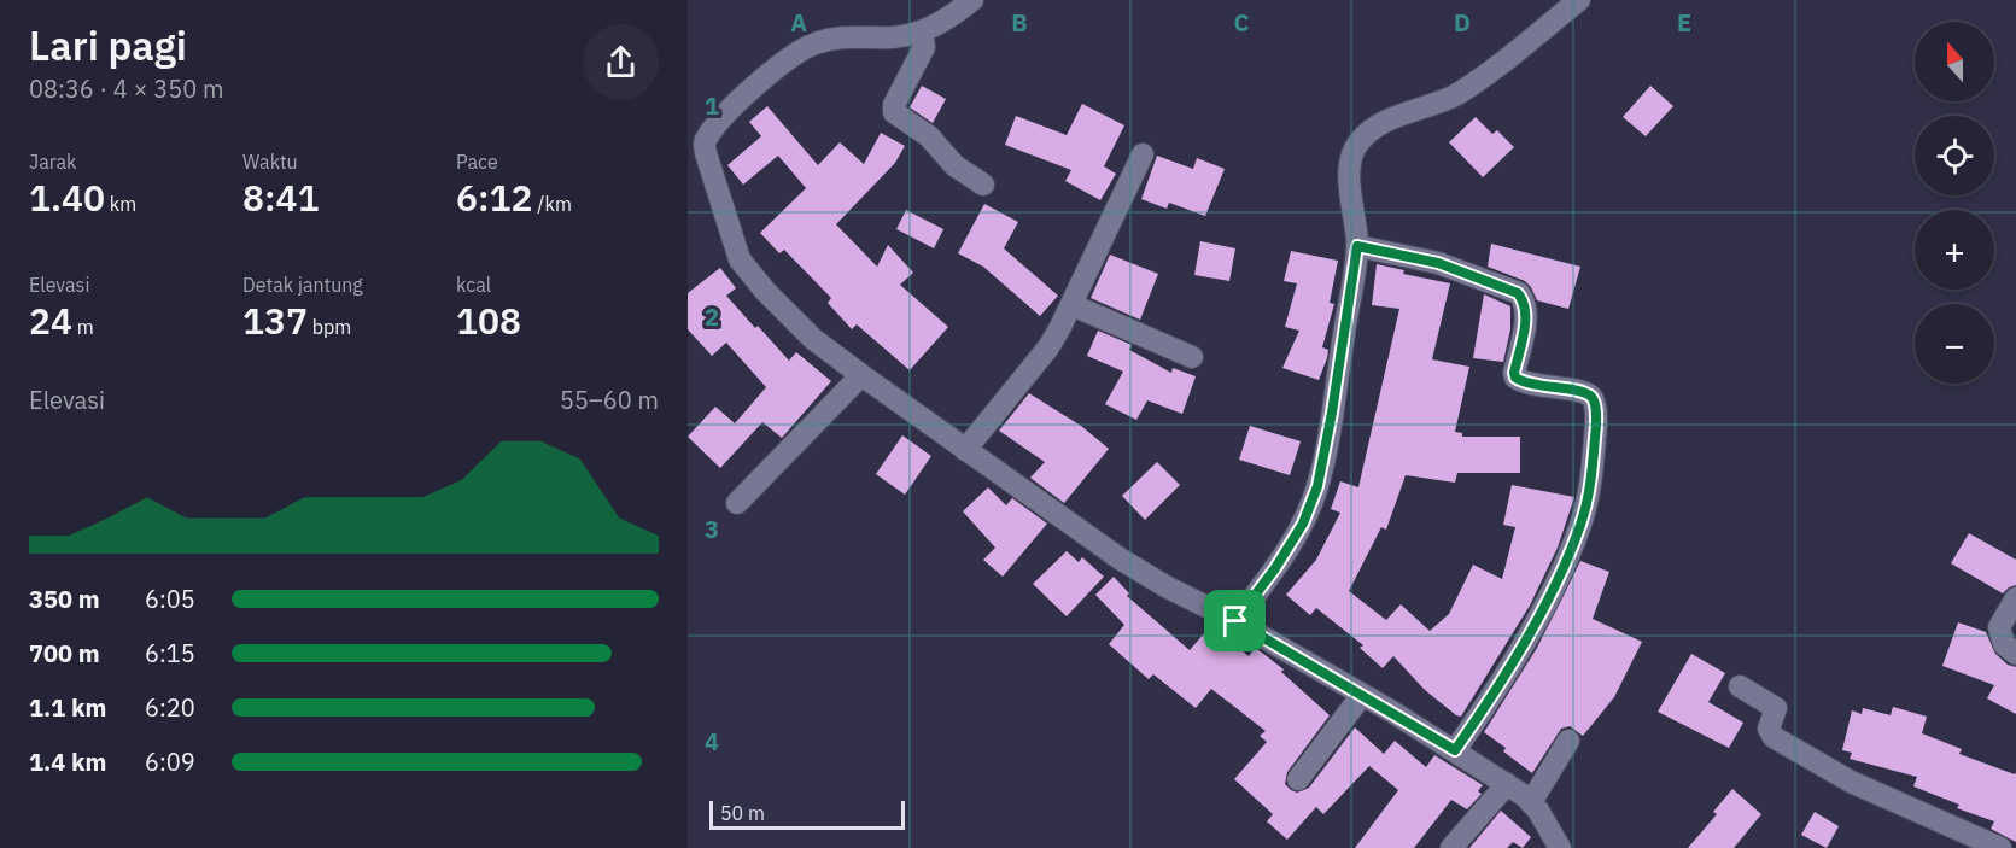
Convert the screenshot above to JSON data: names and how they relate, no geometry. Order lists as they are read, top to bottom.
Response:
{
  "scale_bar": "50 m",
  "north": "top",
  "page": {
    "heading": ["Lari pagi", "08:36 · 4 × 350 m"],
    "map_buttons": ["+", "−"],
    "stats": [
      ["Jarak", "1.40 km"],
      ["Waktu", "8:41"],
      ["Pace", "6:12 /km"],
      ["Elevasi", "24 m"],
      ["Detak jantung", "137 bpm"],
      ["kcal", "108"]
    ],
    "chart": ["Elevasi", "55–60 m"],
    "list": [
      {
        "name": "350 m",
        "note": "6:05"
      },
      {
        "name": "700 m",
        "note": "6:15"
      },
      {
        "name": "1.1 km",
        "note": "6:20"
      },
      {
        "name": "1.4 km",
        "note": "6:09"
      }
    ],
    "scale": "50 m"
  },
  "grid": {
    "columns": [
      "A",
      "B",
      "C",
      "D",
      "E"
    ],
    "rows": [
      "1",
      "2",
      "3",
      "4"
    ]
  }
}
